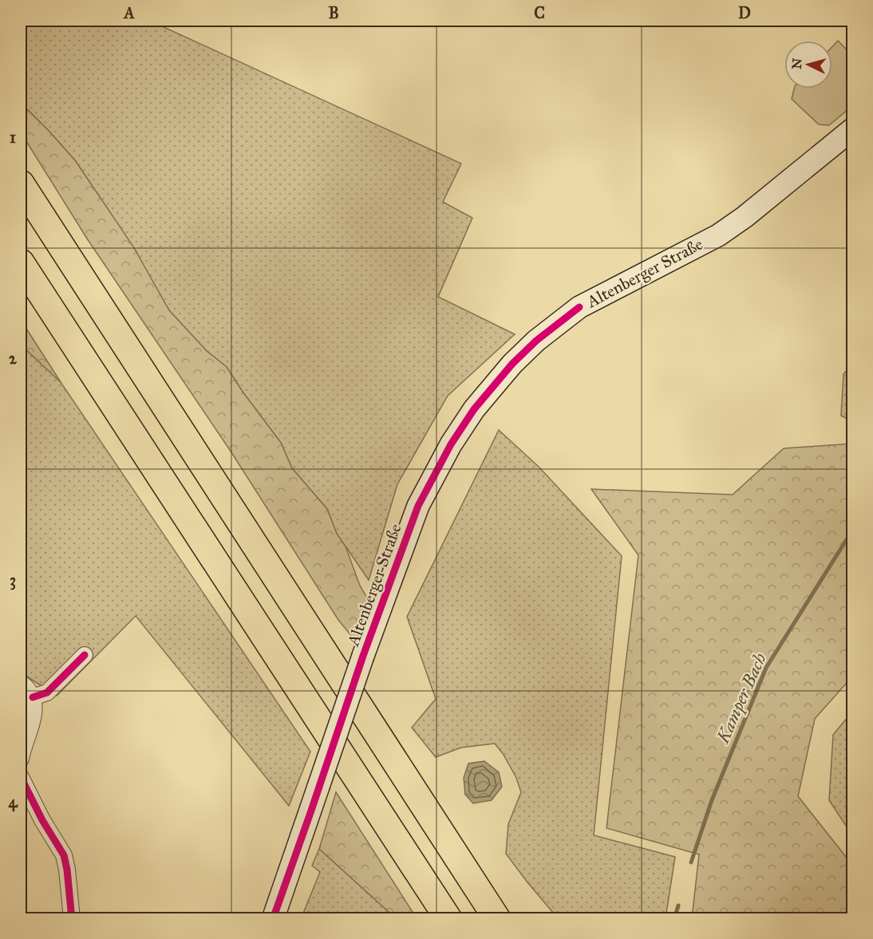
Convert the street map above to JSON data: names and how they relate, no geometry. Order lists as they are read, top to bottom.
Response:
{
  "streets": {
    "main road": ["Altenberger Straße"]
  },
  "water": ["Kamper Bach"],
  "north": "left",
  "grid": {
    "columns": [
      "A",
      "B",
      "C",
      "D"
    ],
    "rows": [
      "1",
      "2",
      "3",
      "4"
    ]
  }
}
